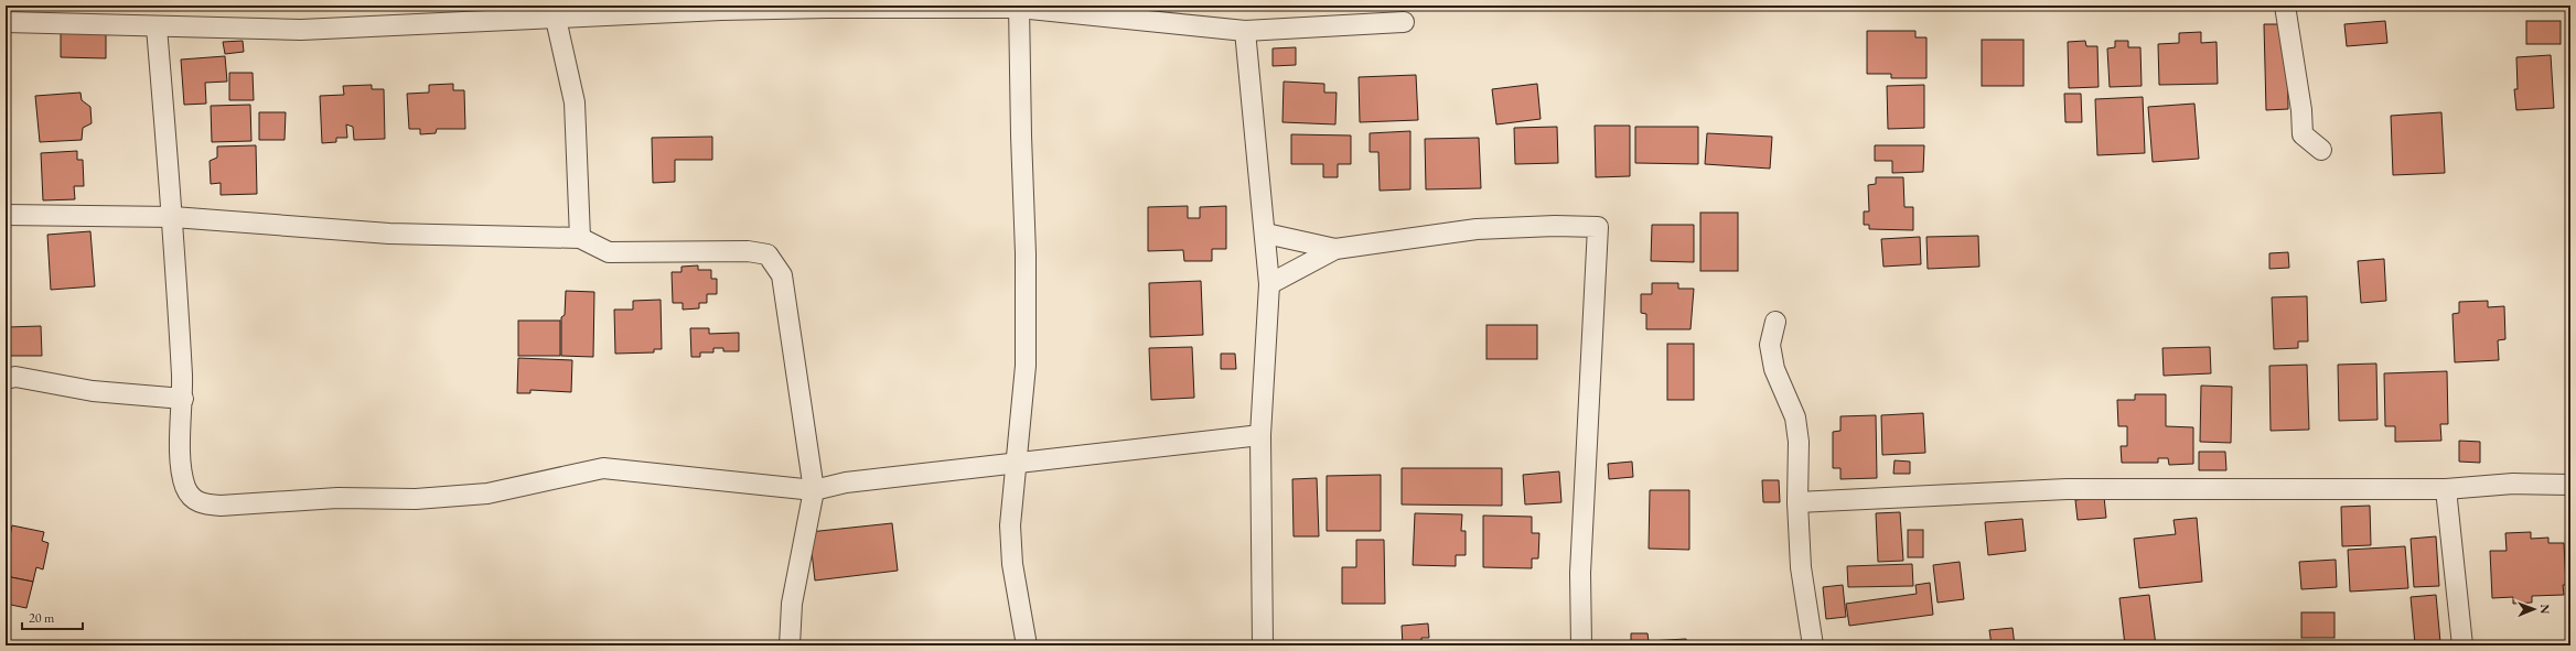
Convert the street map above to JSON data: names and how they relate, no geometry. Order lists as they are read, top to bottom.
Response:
{
  "scale_bar": "20 m",
  "north": "right"
}
